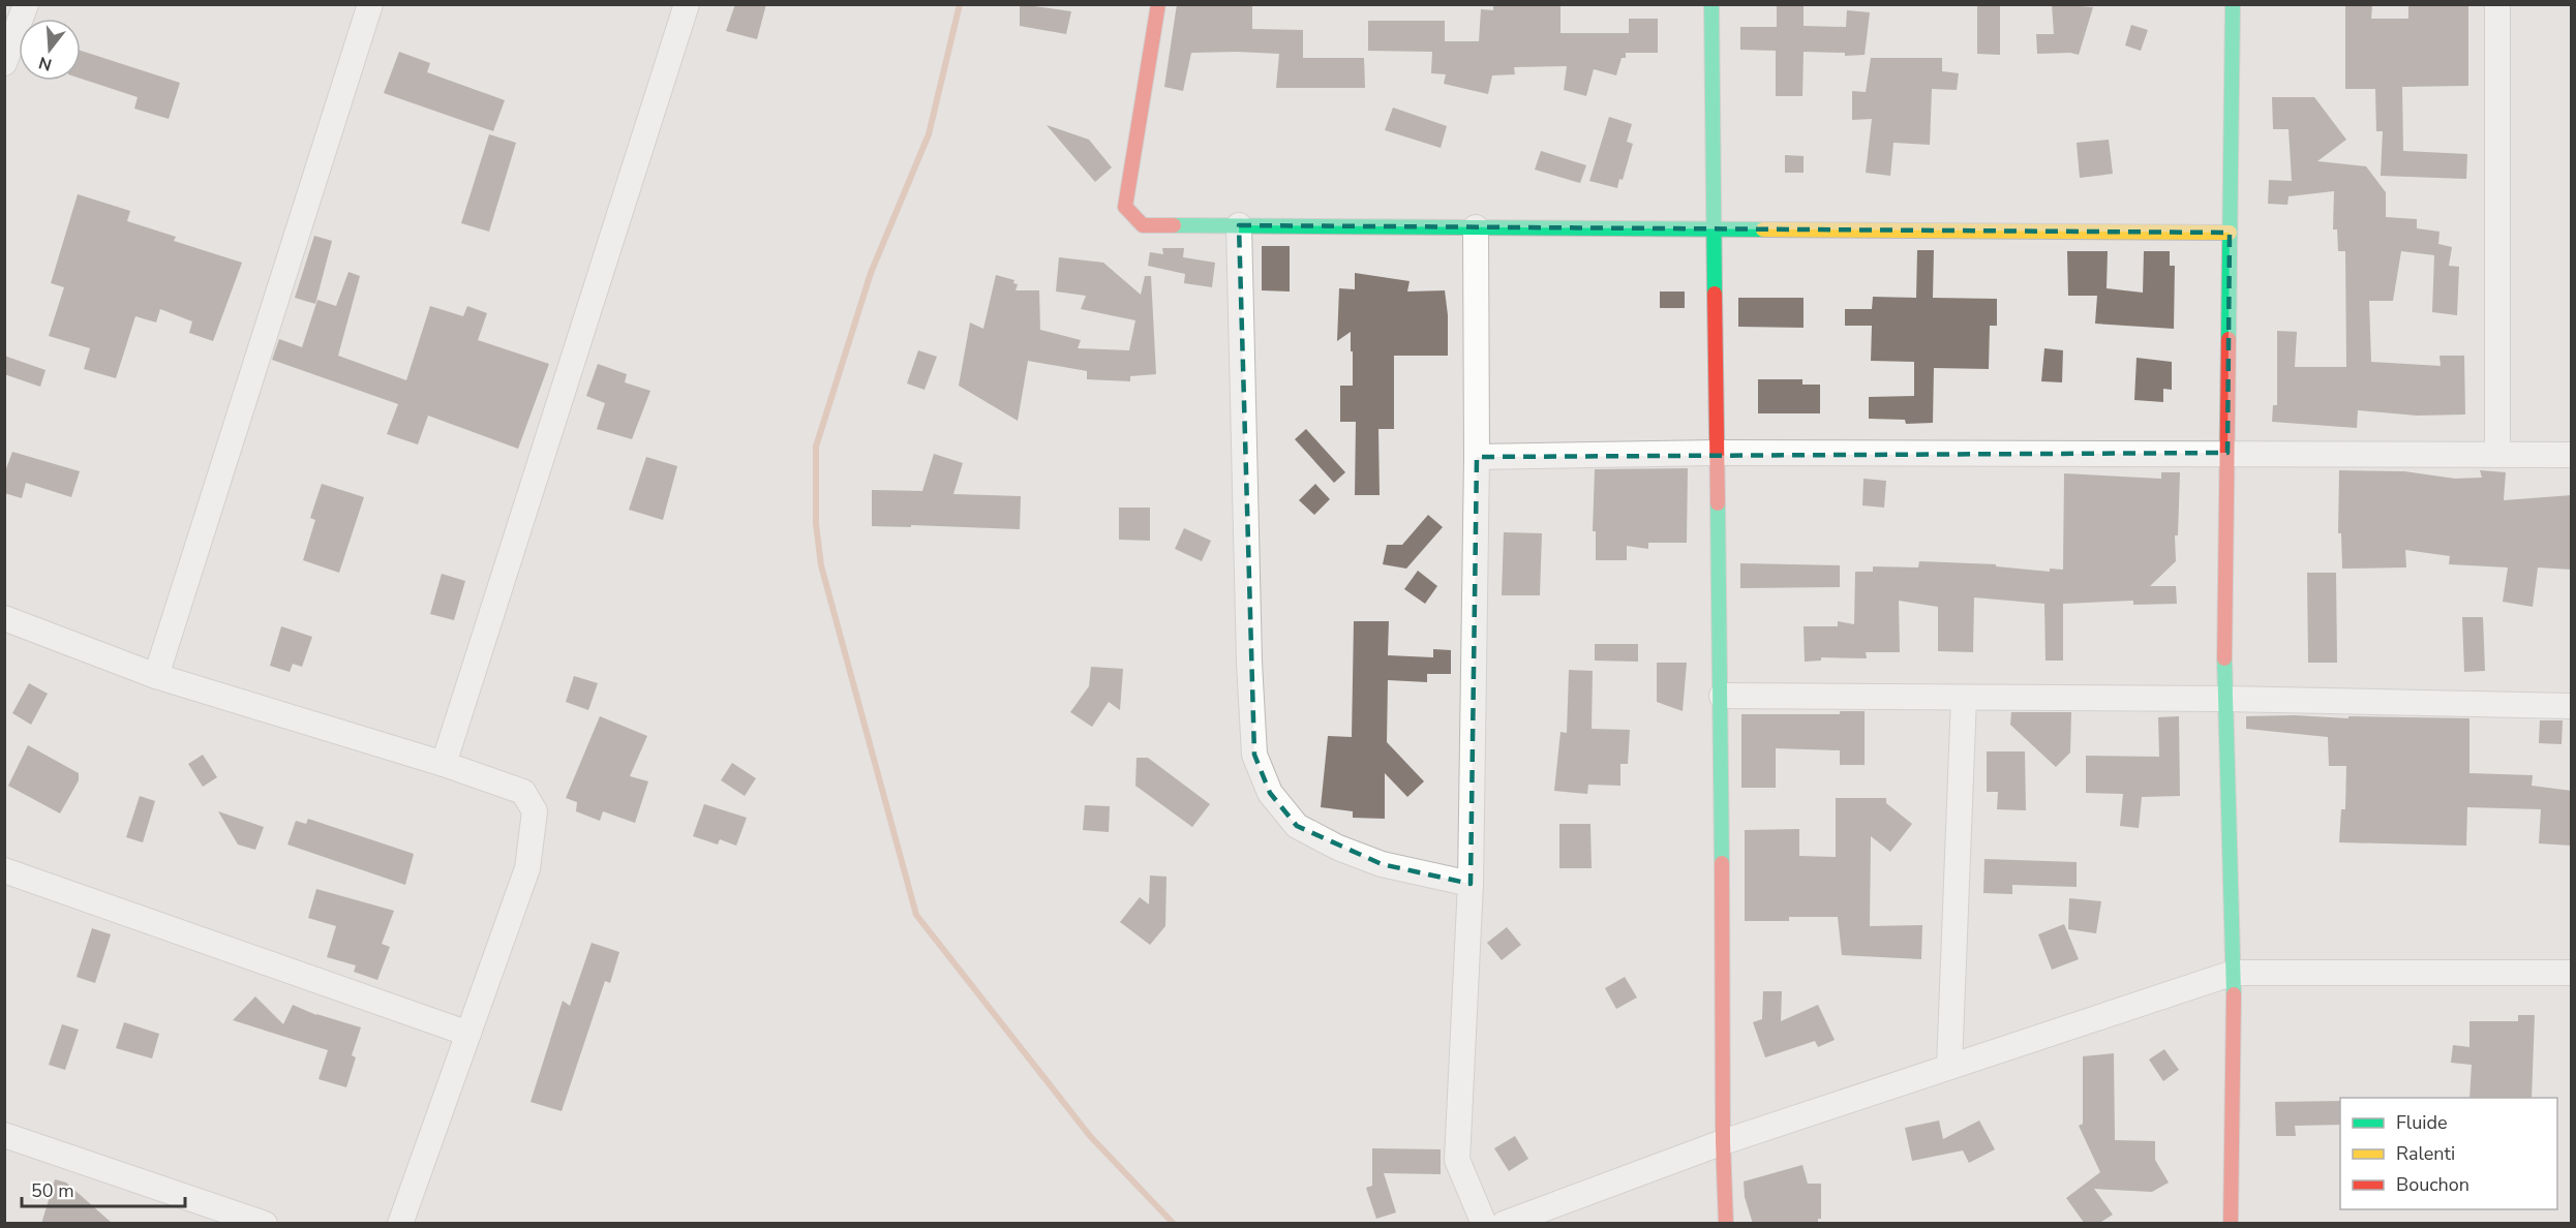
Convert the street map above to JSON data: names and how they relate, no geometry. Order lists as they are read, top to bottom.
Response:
{
  "legend": ["Fluide", "Ralenti", "Bouchon"],
  "scale_bar": "50 m",
  "north": "bottom"
}
